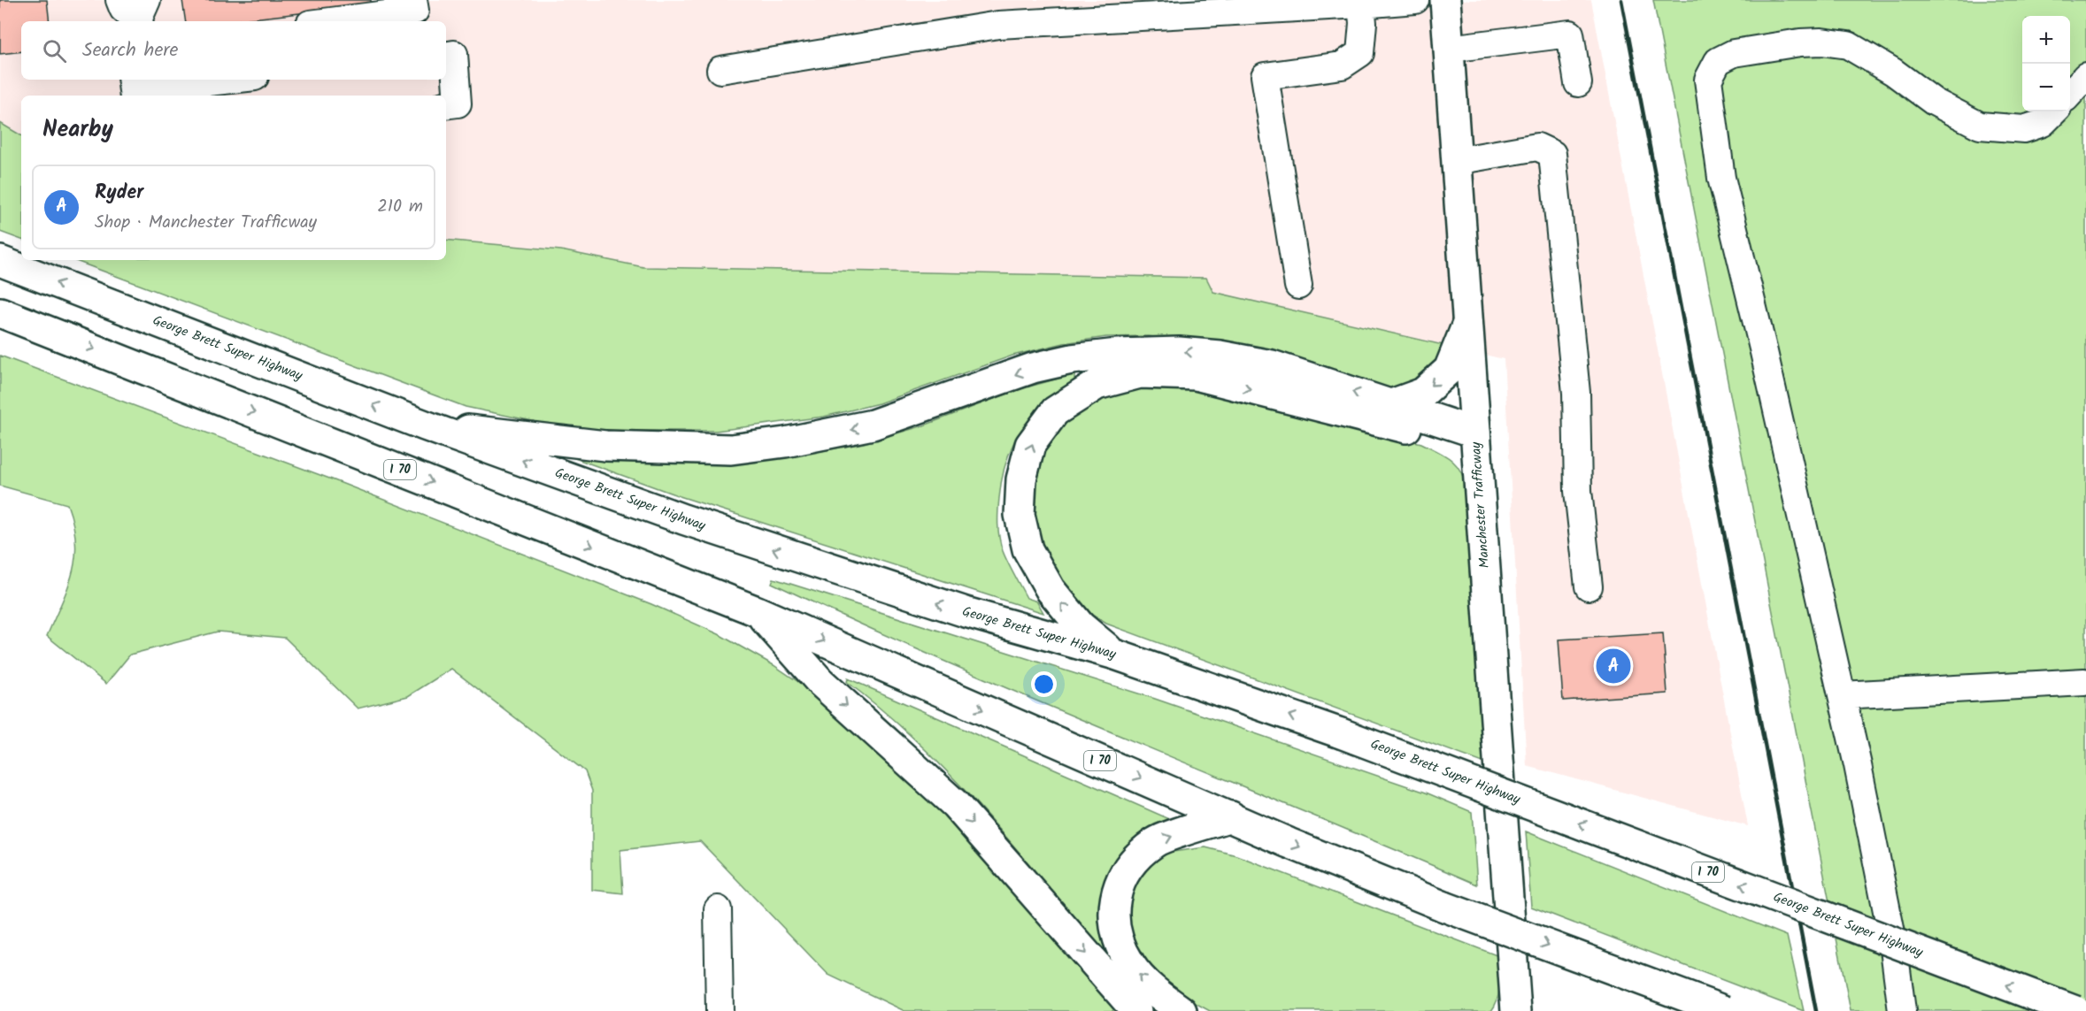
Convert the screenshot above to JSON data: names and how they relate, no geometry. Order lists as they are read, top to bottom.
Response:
{
  "streets": {
    "main road": ["George Brett Super Highway", "I 70", "Manchester Trafficway"]
  },
  "page": {
    "map_buttons": ["+", "−"],
    "search": "Search here",
    "heading": "Nearby",
    "list": [
      {
        "mark": "A",
        "name": "Ryder",
        "note": "Shop · Manchester Trafficway",
        "value": "210 m"
      }
    ],
    "pins": "A"
  }
}
